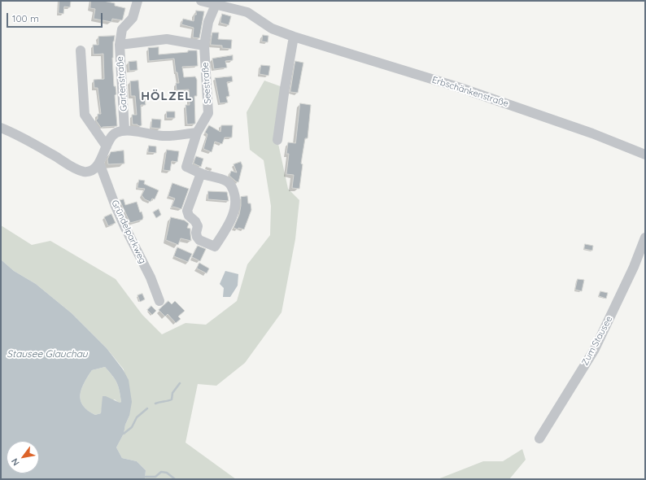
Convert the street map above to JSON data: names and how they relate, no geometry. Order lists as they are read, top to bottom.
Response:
{
  "streets": {
    "street": [
      "Seestraße",
      "Gartenstraße",
      "Erbschänkenstraße",
      "Gründelparkweg",
      "Zum Stausee"
    ]
  },
  "crossings": [
    ["Seestraße", "Gartenstraße"],
    ["Seestraße", "Erbschänkenstraße"]
  ],
  "districts": ["HÖLZEL"],
  "water": ["Stausee Glauchau"],
  "scale_bar": "100 m",
  "north": "bottom left"
}
